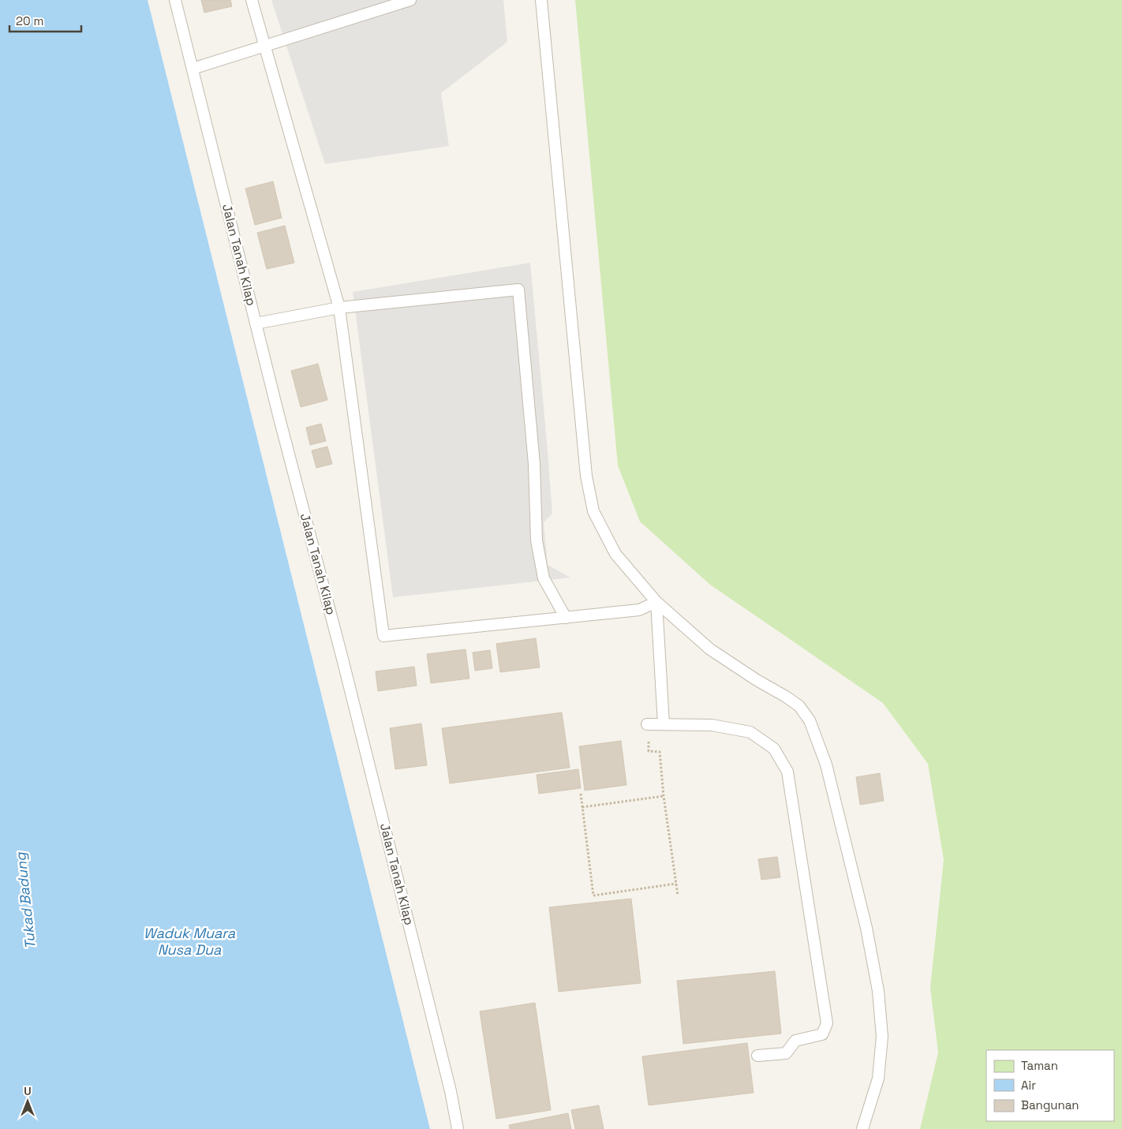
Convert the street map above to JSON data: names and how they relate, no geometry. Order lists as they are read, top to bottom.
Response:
{
  "streets": {
    "lane": ["Jalan Tanah Kilap"]
  },
  "water": ["Tukad Badung", "Waduk Muara Nusa Dua"],
  "legend": ["Taman", "Air", "Bangunan"],
  "scale_bar": "20 m",
  "north": "top"
}
